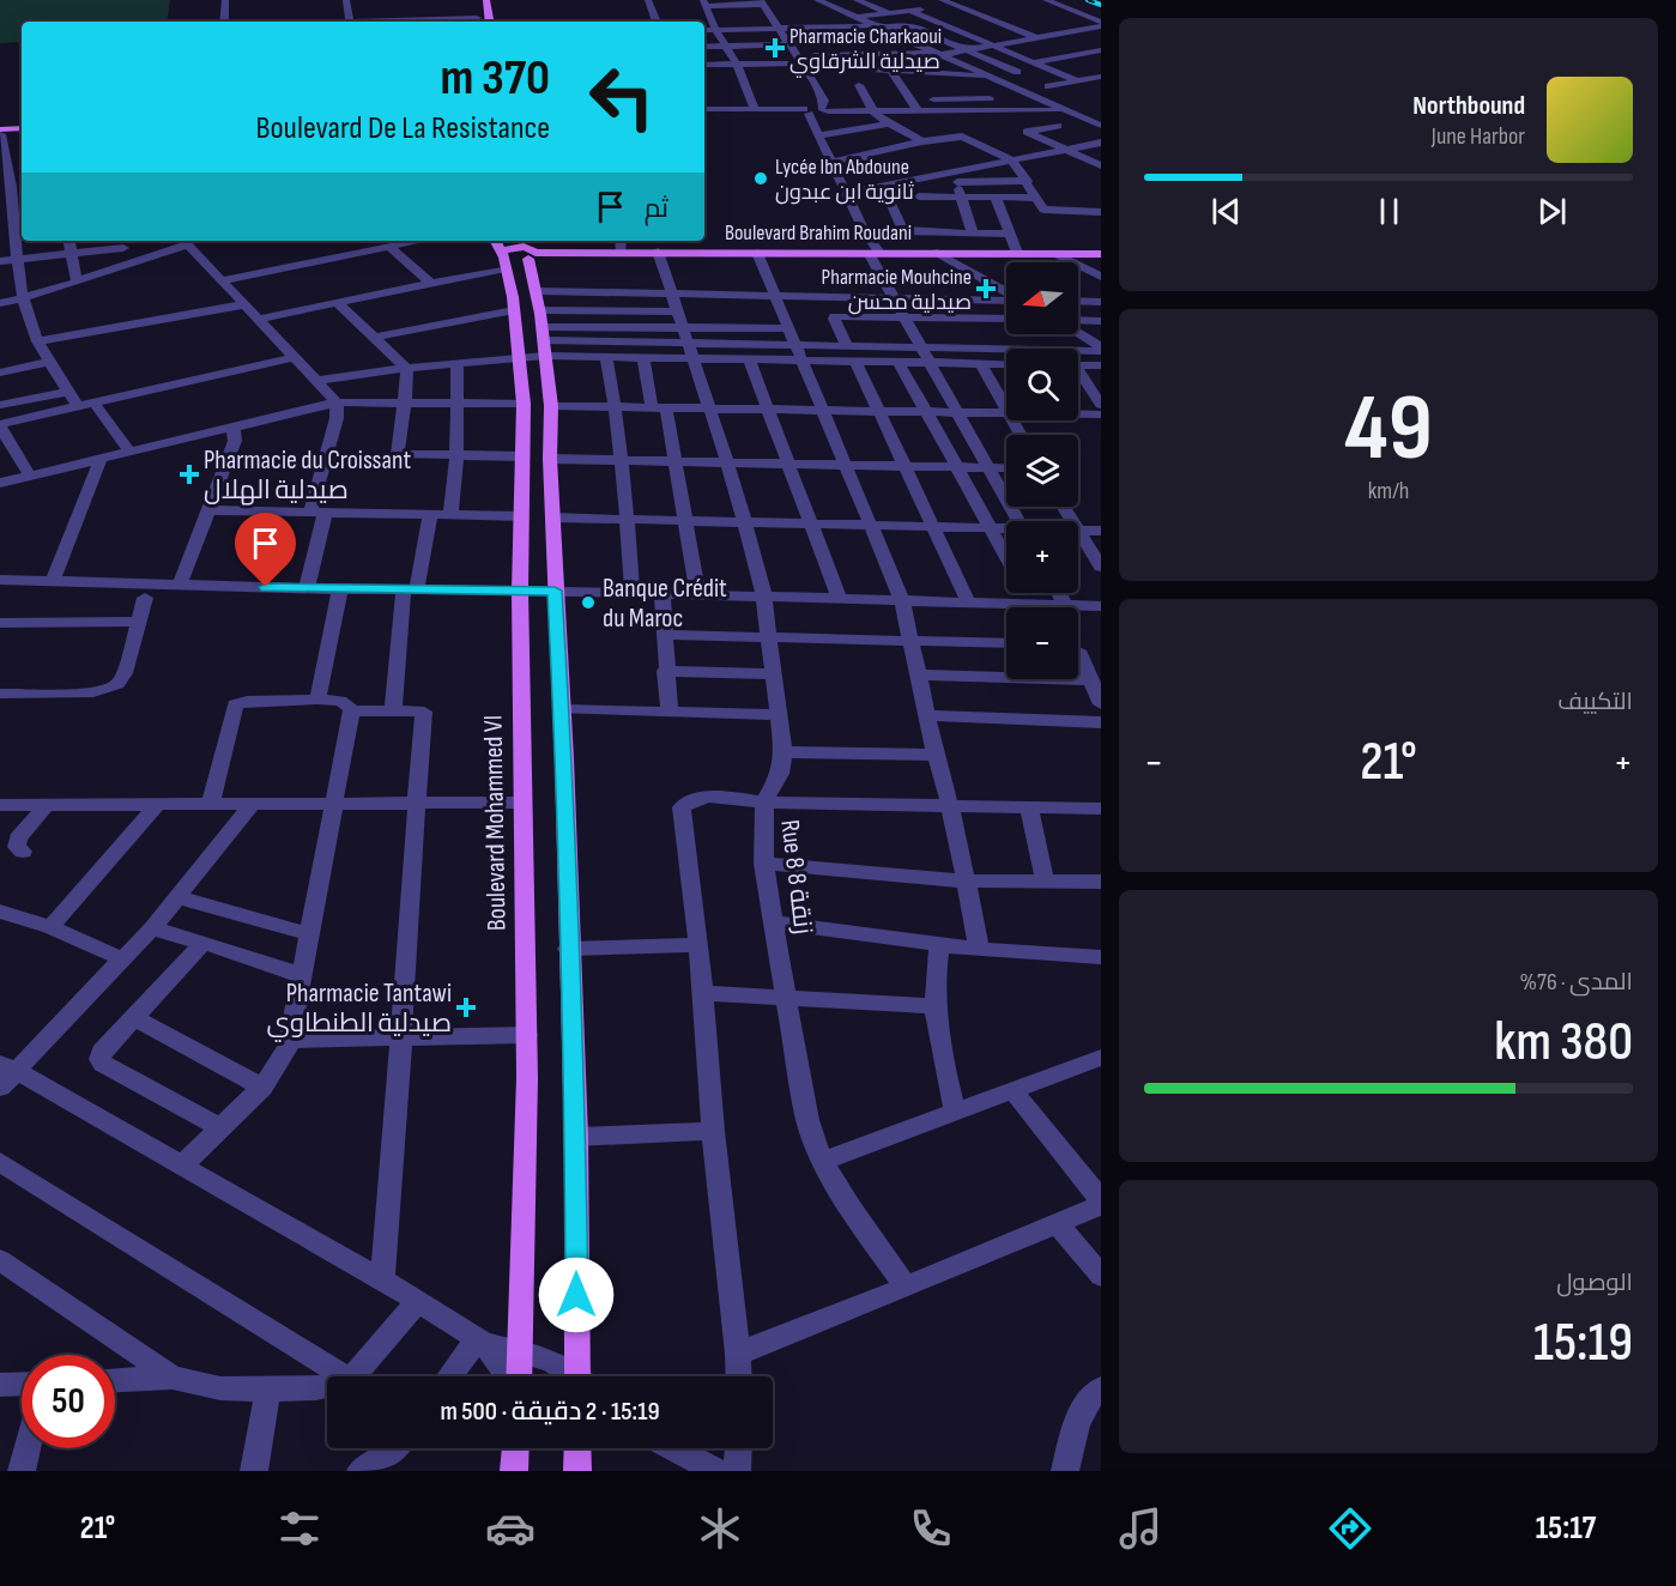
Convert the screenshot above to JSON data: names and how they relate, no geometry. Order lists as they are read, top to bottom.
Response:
{
  "streets": {
    "main road": ["Boulevard Brahim Roudani", "Boulevard Mohammed VI"],
    "street": ["Rue 8 8 زنقة"]
  },
  "crossings": [
    ["Boulevard Brahim Roudani", "Boulevard Mohammed VI"],
    ["Boulevard Brahim Roudani", "Rue 8 8 زنقة"]
  ],
  "places": {
    "health": [
      "Pharmacie Charkaoui صيدلية الشرقاوي",
      "Pharmacie Mouhcine صيدلية محسن",
      "Pharmacie du Croissant صيدلية الهلال",
      "Pharmacie Tantawi صيدلية الطنطاوي"
    ],
    "other": ["Lycée Ibn Abdoune ثانوية ابن عبدون", "Banque Crédit du Maroc"]
  },
  "north": "left",
  "page": {
    "turn": ["370 m", "Boulevard De La Resistance"],
    "song": ["Northbound", "June Harbor"],
    "then": "ثم",
    "map_buttons": ["+", "−"],
    "tile": [
      ["49", "km/h"],
      "التكييف",
      ["المدى · 76%", "380 km"],
      ["الوصول", "15:19"]
    ],
    "heat": ["−", "21°", "+"],
    "limit": "50",
    "trip": "15:19 · 2 دقيقة · 500 m",
    "tabs": ["15:17", "21°"]
  }
}
